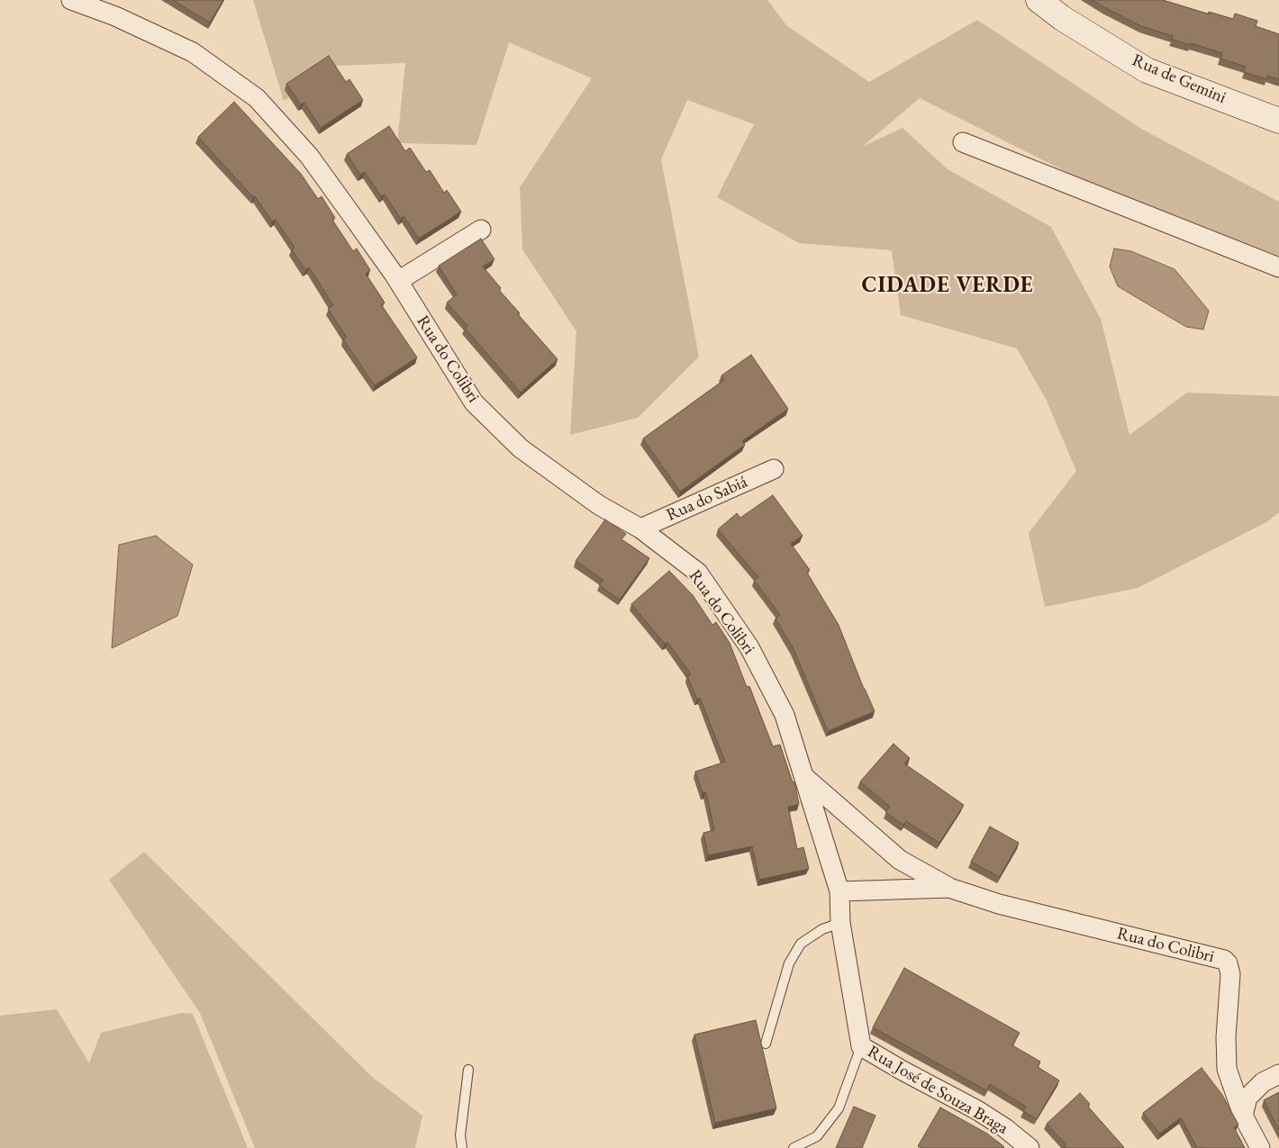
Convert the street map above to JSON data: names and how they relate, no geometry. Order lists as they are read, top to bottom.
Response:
{
  "streets": {
    "street": [
      "Rua de Gemini",
      "Rua do Colibri",
      "Rua do Sabiá",
      "Rua José de Souza Braga"
    ]
  },
  "crossings": [
    ["Rua do Colibri", "Rua do Sabiá"],
    ["Rua do Colibri", "Rua José de Souza Braga"]
  ],
  "districts": ["CIDADE VERDE"]
}
